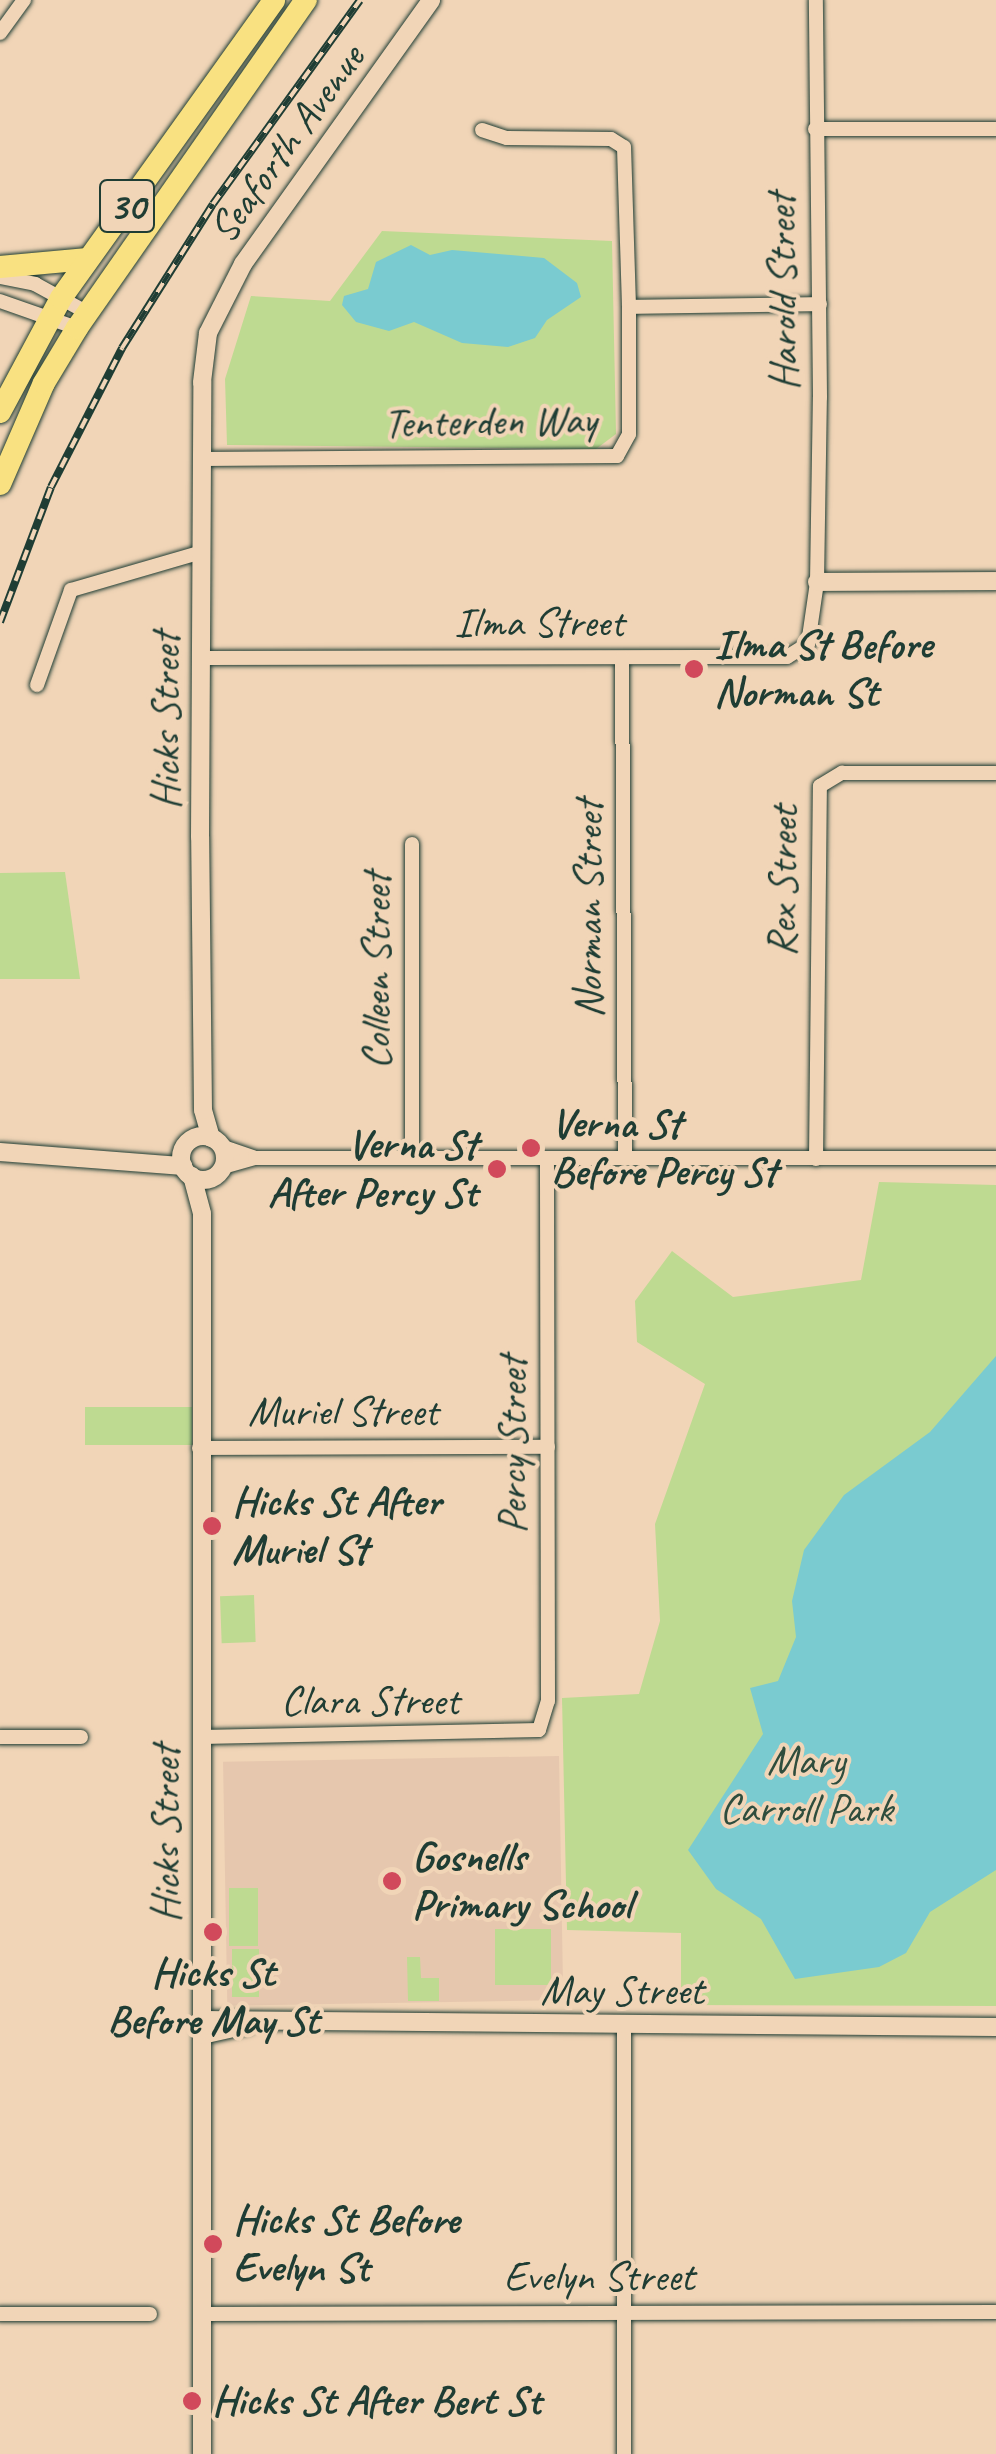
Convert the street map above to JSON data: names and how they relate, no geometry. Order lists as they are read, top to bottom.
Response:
{
  "streets": {
    "highway": ["30"],
    "street": [
      "Seaforth Avenue",
      "Harold Street",
      "Tenterden Way",
      "Ilma Street",
      "Hicks Street",
      "Rex Street",
      "Norman Street",
      "Colleen Street",
      "Muriel Street",
      "Percy Street",
      "Clara Street",
      "May Street",
      "Evelyn Street"
    ]
  },
  "crossings": [
    ["Seaforth Avenue", "Hicks Street"],
    ["Harold Street", "Ilma Street"],
    ["Tenterden Way", "Hicks Street"],
    ["Ilma Street", "Hicks Street"],
    ["Ilma Street", "Norman Street"],
    ["Hicks Street", "Muriel Street"],
    ["Hicks Street", "Clara Street"],
    ["Hicks Street", "May Street"],
    ["Hicks Street", "Evelyn Street"],
    ["Muriel Street", "Percy Street"],
    ["Percy Street", "Clara Street"]
  ],
  "parks": ["Mary Carroll Park"],
  "places": [
    "Ilma St Before Norman St",
    "Verna St Before Percy St",
    "Verna St After Percy St",
    "Hicks St After Muriel St",
    "Gosnells Primary School",
    "Hicks St Before May St",
    "Hicks St Before Evelyn St",
    "Hicks St After Bert St"
  ]
}
